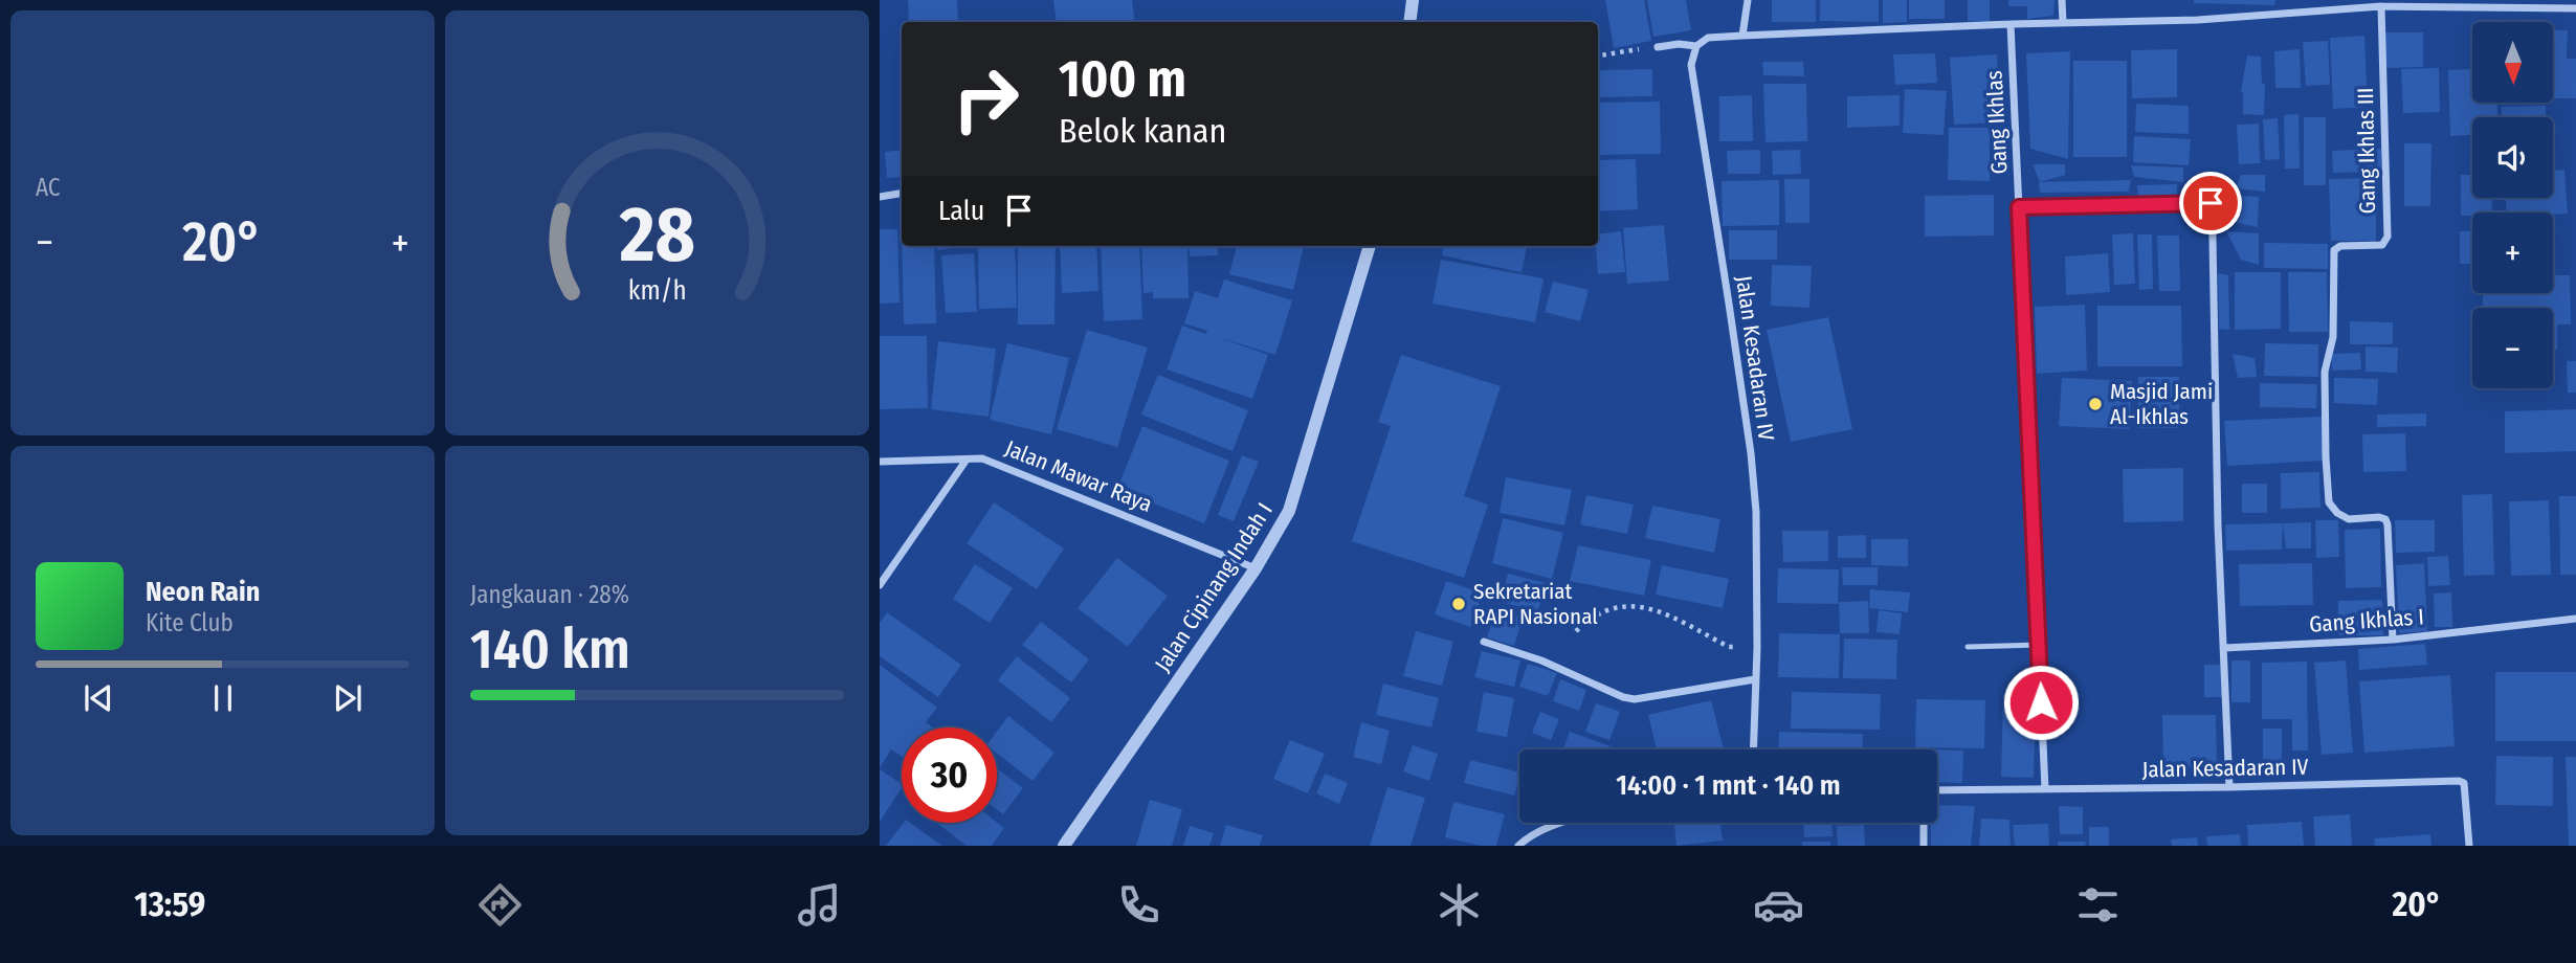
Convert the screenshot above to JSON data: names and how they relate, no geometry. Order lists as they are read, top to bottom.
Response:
{
  "streets": {
    "street": [
      "Gang Ikhlas",
      "Gang Ikhlas III",
      "Jalan Kesadaran IV",
      "Jalan Mawar Raya",
      "Jalan Cipinang Indah I",
      "Gang Ikhlas I"
    ]
  },
  "crossings": [
    ["Gang Ikhlas", "Jalan Kesadaran IV"],
    ["Gang Ikhlas III", "Gang Ikhlas I"],
    ["Jalan Mawar Raya", "Jalan Cipinang Indah I"]
  ],
  "places": ["Masjid Jami Al-Ikhlas", "Sekretariat RAPI Nasional"],
  "north": "bottom",
  "page": {
    "tile": [
      "AC",
      ["Jangkauan · 28%", "140 km"]
    ],
    "map_buttons": ["+", "−"],
    "turn": ["100 m", "Belok kanan"],
    "then": "Lalu",
    "heat": ["−", "20°", "+"],
    "song": ["Neon Rain", "Kite Club"],
    "limit": "30",
    "trip": "14:00 · 1 mnt · 140 m",
    "tabs": ["13:59", "20°"],
    "gauge": ["28", "km/h"]
  }
}
